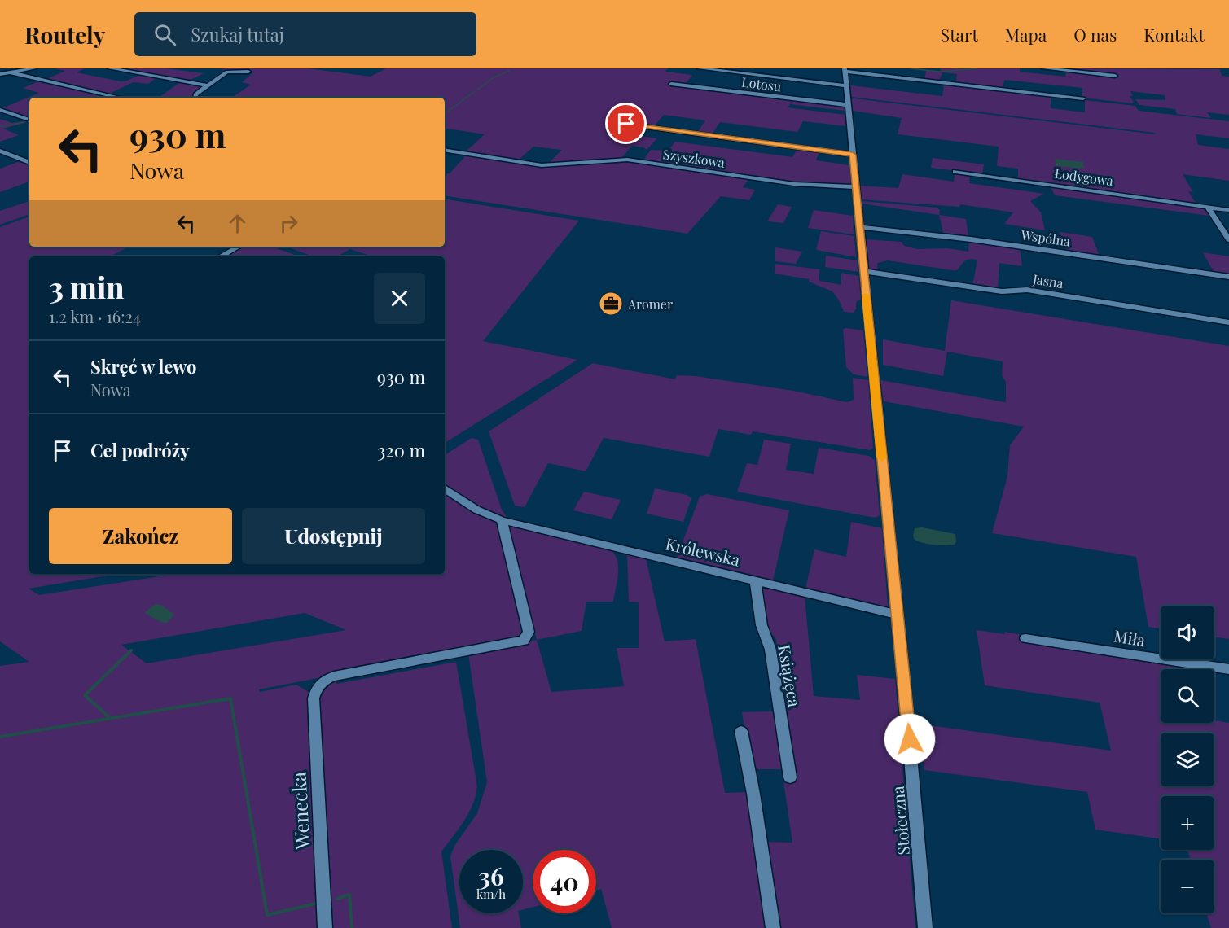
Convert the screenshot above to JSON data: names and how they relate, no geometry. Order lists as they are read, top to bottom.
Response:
{
  "streets": {
    "street": [
      "Lotosu",
      "Szyszkowa",
      "Łodygowa",
      "Wspólna",
      "Jasna",
      "Królewska",
      "Miła",
      "Książęca",
      "Wenecka",
      "Stołeczna"
    ]
  },
  "crossings": [
    ["Lotosu", "Stołeczna"],
    ["Szyszkowa", "Stołeczna"],
    ["Wspólna", "Stołeczna"],
    ["Jasna", "Stołeczna"],
    ["Królewska", "Książęca"],
    ["Królewska", "Wenecka"],
    ["Królewska", "Stołeczna"]
  ],
  "places": {
    "office": ["Aromer"]
  },
  "page": {
    "header": "Routely",
    "search": "Szukaj tutaj",
    "nav": [
      "Start",
      "Mapa",
      "O nas",
      "Kontakt"
    ],
    "turn": ["930 m", "Nowa"],
    "heading": ["3 min", "1.2 km · 16:24"],
    "list": [
      {
        "name": "Skręć w lewo",
        "note": "Nowa",
        "value": "930 m"
      },
      {
        "name": "Cel podróży",
        "value": "320 m"
      }
    ],
    "buttons": ["Zakończ", "Udostępnij"],
    "map_buttons": ["+", "−"],
    "speed": "36 km/h",
    "limit": "40"
  }
}
